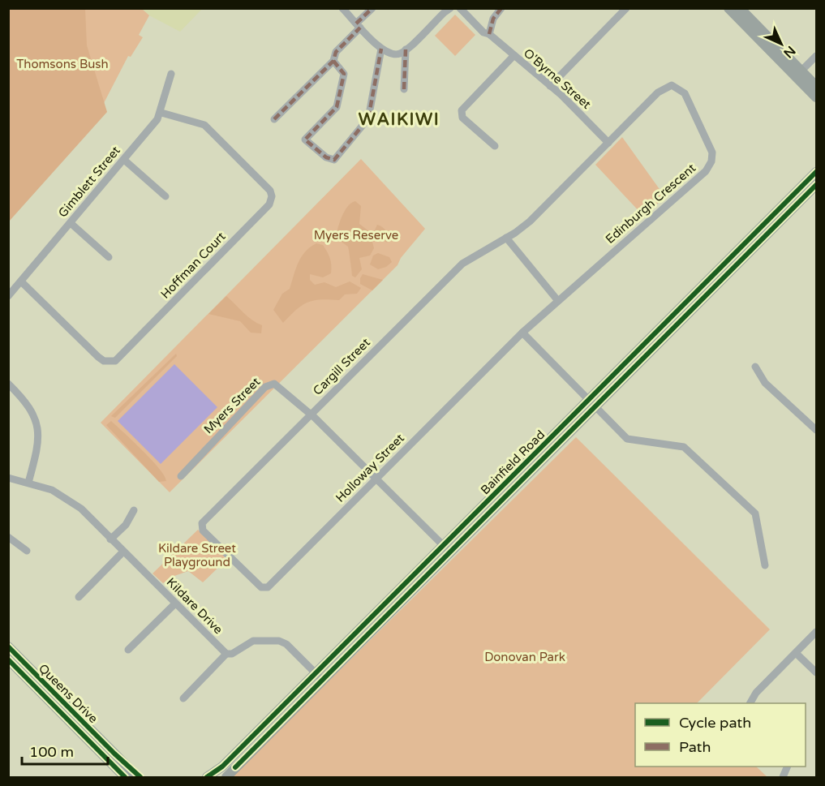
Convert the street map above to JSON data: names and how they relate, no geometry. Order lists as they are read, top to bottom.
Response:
{
  "streets": {
    "main road": ["Bainfield Road", "Queens Drive"],
    "street": [
      "O'Byrne Street",
      "Gimblett Street",
      "Edinburgh Crescent",
      "Hoffman Court",
      "Cargill Street",
      "Myers Street",
      "Holloway Street",
      "Kildare Drive"
    ]
  },
  "crossings": [
    ["O'Byrne Street", "Edinburgh Crescent"],
    ["Gimblett Street", "Hoffman Court"],
    ["Edinburgh Crescent", "Cargill Street"],
    ["Edinburgh Crescent", "Holloway Street"],
    ["Cargill Street", "Myers Street"],
    ["Cargill Street", "Holloway Street"],
    ["Myers Street", "Bainfield Road"],
    ["Myers Street", "Holloway Street"]
  ],
  "districts": ["WAIKIWI"],
  "parks": [
    "Thomsons Bush",
    "Myers Reserve",
    "Kildare Street Playground",
    "Donovan Park"
  ],
  "legend": ["Cycle path", "Path"],
  "scale_bar": "100 m",
  "north": "bottom right"
}
